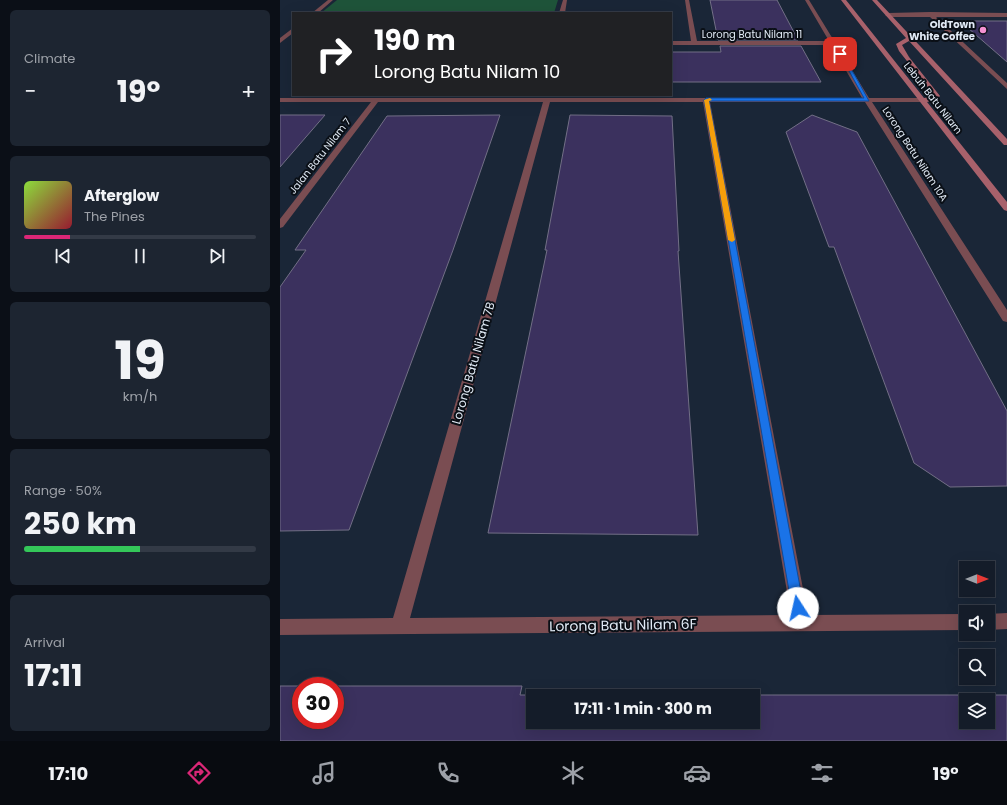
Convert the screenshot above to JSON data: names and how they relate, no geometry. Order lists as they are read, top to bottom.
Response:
{
  "streets": {
    "main road": ["Lebuh Batu Nilam"],
    "street": [
      "Lorong Batu Nilam 11",
      "Lorong Batu Nilam 10A",
      "Jalan Batu Nilam 7",
      "Lorong Batu Nilam 7B",
      "Lorong Batu Nilam 6F"
    ]
  },
  "crossings": [
    ["Lorong Batu Nilam 11", "Lorong Batu Nilam 10A"],
    ["Lorong Batu Nilam 7B", "Lorong Batu Nilam 6F"]
  ],
  "places": ["OldTown White Coffee"],
  "north": "right",
  "page": {
    "tile": [
      "Climate",
      ["19", "km/h"],
      ["Range · 50%", "250 km"],
      ["Arrival", "17:11"]
    ],
    "turn": ["190 m", "Lorong Batu Nilam 10"],
    "heat": ["−", "19°", "+"],
    "song": ["Afterglow", "The Pines"],
    "limit": "30",
    "trip": "17:11 · 1 min · 300 m",
    "tabs": ["17:10", "19°"]
  }
}
